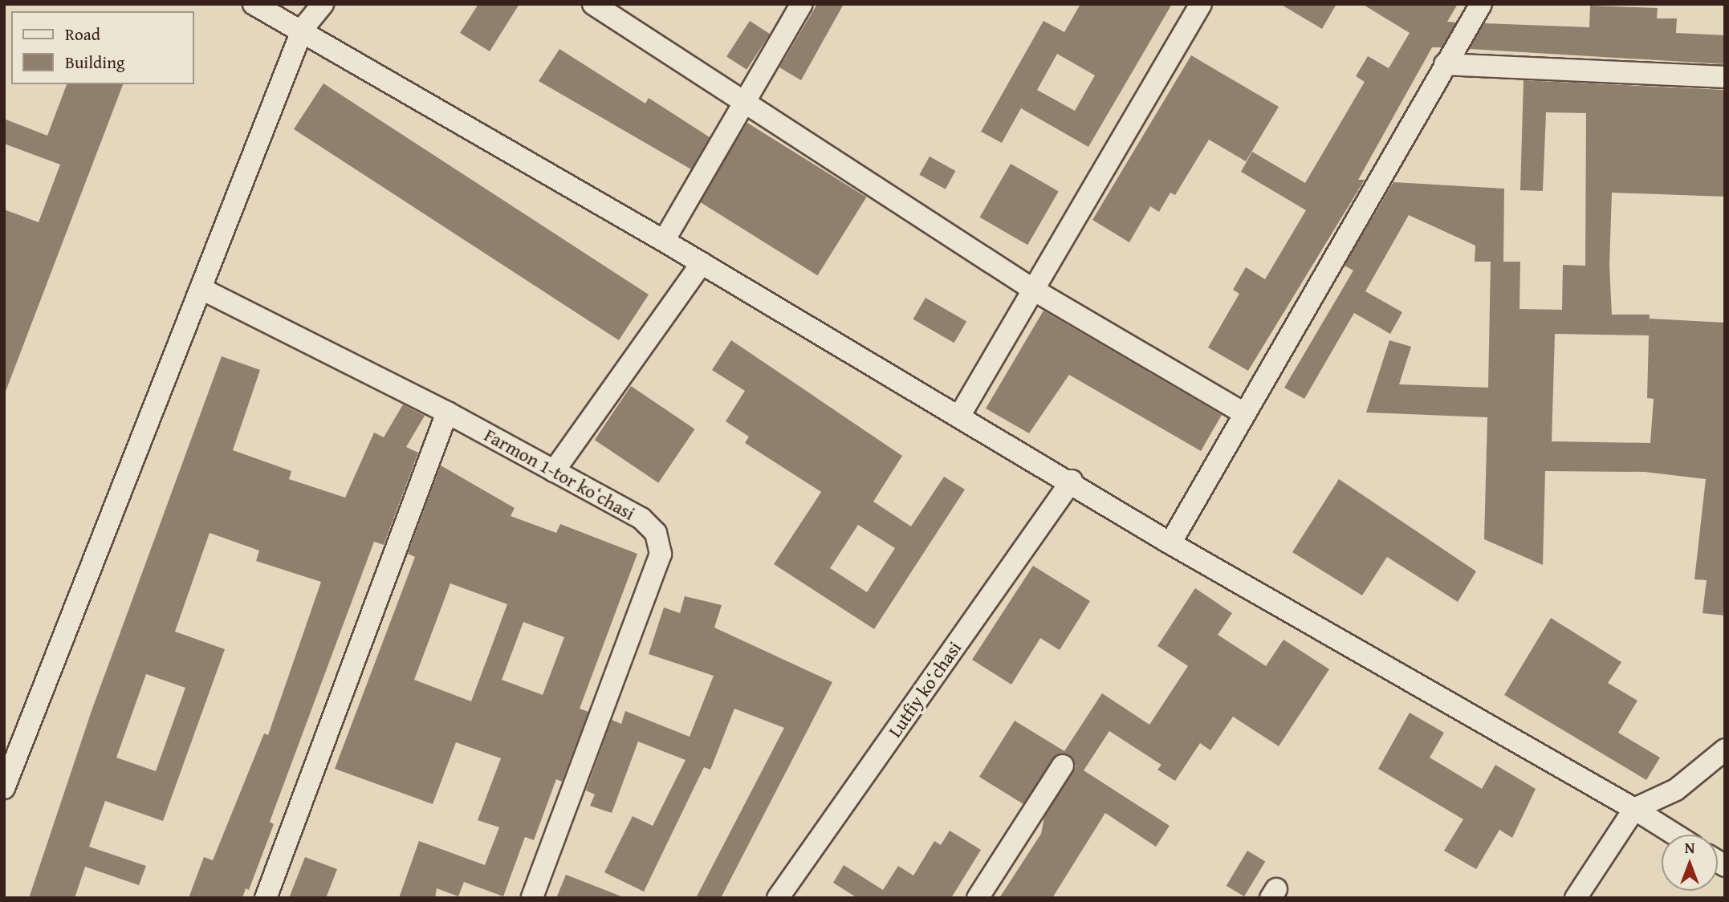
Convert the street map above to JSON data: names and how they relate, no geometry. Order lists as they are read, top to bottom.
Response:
{
  "streets": {
    "street": ["Farmon 1-tor koʻchasi", "Lutfiy koʻchasi"]
  },
  "legend": ["Road", "Building"],
  "north": "top"
}
